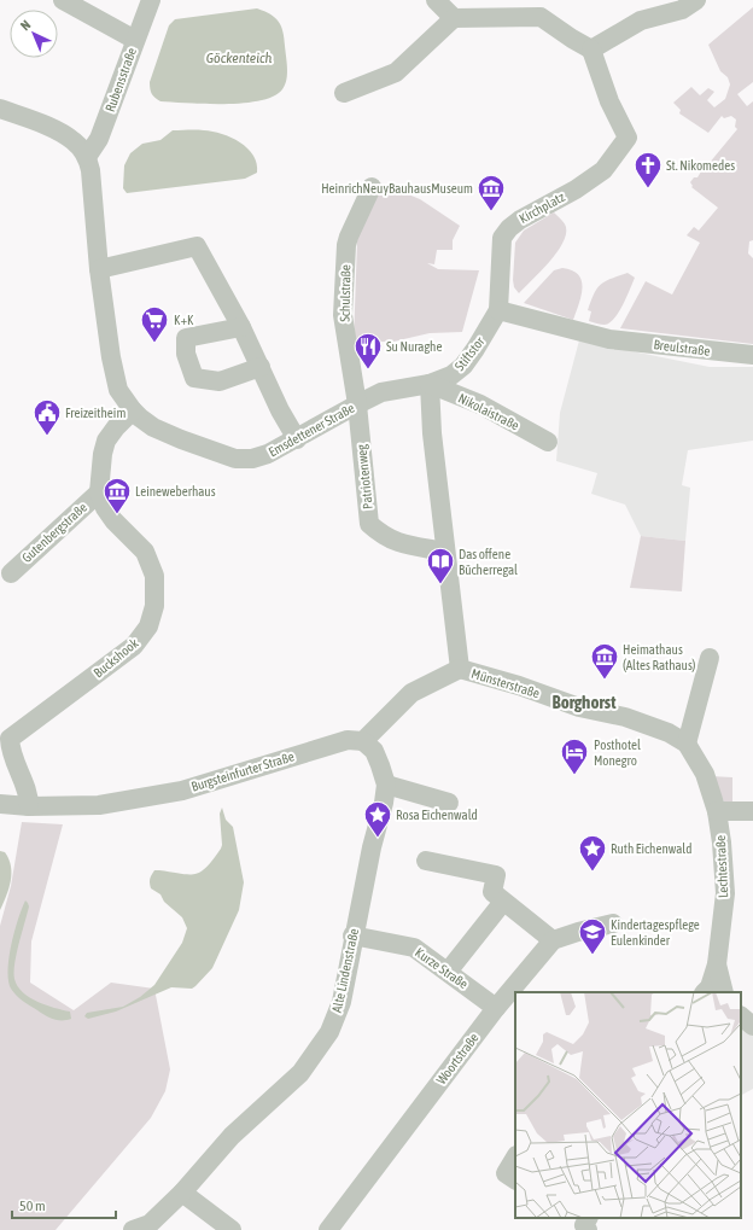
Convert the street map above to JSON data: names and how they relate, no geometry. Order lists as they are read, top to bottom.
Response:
{
  "streets": {
    "street": [
      "Rubensstraße",
      "Kirchplatz",
      "Schulstraße",
      "Breulstraße",
      "Stiftstor",
      "Nikolaistraße",
      "Emsdettener Straße",
      "Patriotenweg",
      "Gutenbergstraße",
      "Buckshook",
      "Münsterstraße",
      "Burgsteinfurter Straße",
      "Lechtestraße",
      "Kurze Straße",
      "Alte Lindenstraße",
      "Woortstraße"
    ]
  },
  "crossings": [
    ["Rubensstraße", "Emsdettener Straße"],
    ["Kirchplatz", "Breulstraße"],
    ["Kirchplatz", "Stiftstor"],
    ["Schulstraße", "Emsdettener Straße"],
    ["Schulstraße", "Patriotenweg"],
    ["Breulstraße", "Stiftstor"],
    ["Stiftstor", "Nikolaistraße"],
    ["Stiftstor", "Emsdettener Straße"],
    ["Nikolaistraße", "Emsdettener Straße"],
    ["Emsdettener Straße", "Patriotenweg"],
    ["Gutenbergstraße", "Buckshook"],
    ["Buckshook", "Burgsteinfurter Straße"],
    ["Münsterstraße", "Lechtestraße"],
    ["Kurze Straße", "Alte Lindenstraße"],
    ["Kurze Straße", "Woortstraße"]
  ],
  "districts": ["Borghorst"],
  "water": ["Göckenteich"],
  "places": {
    "church": ["St. Nikomedes"],
    "museum": ["HeinrichNeuyBauhausMuseum", "Leineweberhaus", "Heimathaus (Altes Rathaus)"],
    "supermarket": ["K+K"],
    "restaurant": ["Su Nuraghe"],
    "public building": ["Freizeitheim"],
    "library": ["Das offene Bücherregal"],
    "hotel": ["Posthotel Monegro"],
    "place": ["Rosa Eichenwald", "Ruth Eichenwald"],
    "school or university": ["Kindertagespflege Eulenkinder"]
  },
  "scale_bar": "50 m",
  "north": "top left"
}
